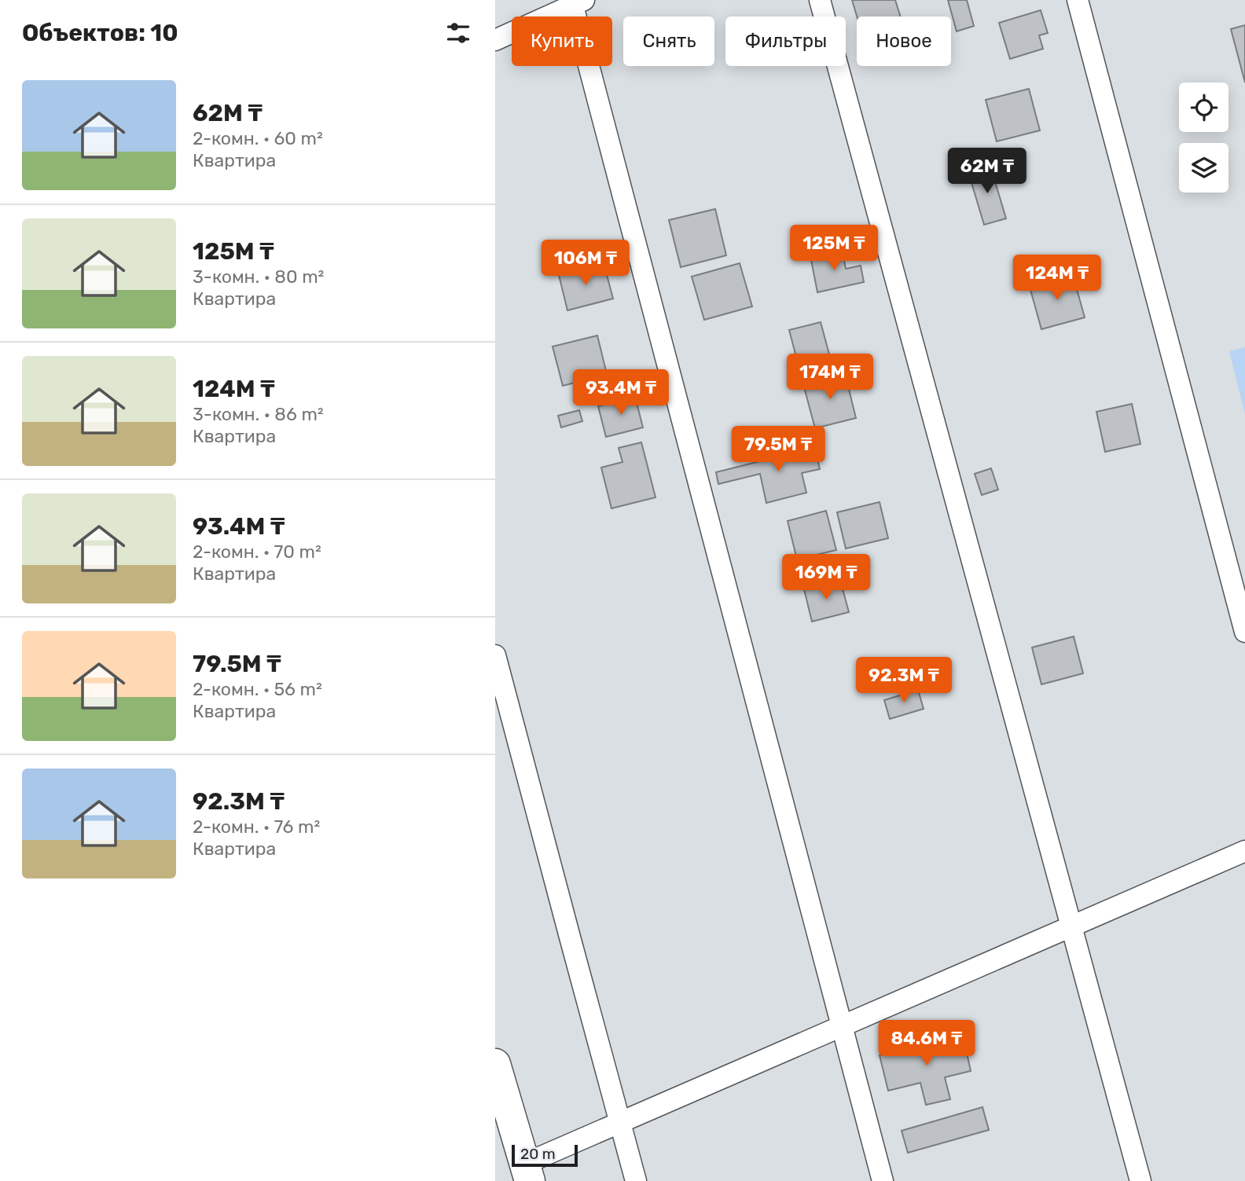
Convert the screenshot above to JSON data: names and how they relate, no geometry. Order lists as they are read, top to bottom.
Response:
{
  "scale_bar": "20 m",
  "page": {
    "heading": "Объектов: 10",
    "chip": [
      "Купить",
      "Снять",
      "Фильтры",
      "Новое"
    ],
    "list": [
      {
        "name": "62M ₸",
        "note": "2-комн. · 60 m² · Квартира"
      },
      {
        "name": "125M ₸",
        "note": "3-комн. · 80 m² · Квартира"
      },
      {
        "name": "124M ₸",
        "note": "3-комн. · 86 m² · Квартира"
      },
      {
        "name": "93.4M ₸",
        "note": "2-комн. · 70 m² · Квартира"
      },
      {
        "name": "79.5M ₸",
        "note": "2-комн. · 56 m² · Квартира"
      },
      {
        "name": "92.3M ₸",
        "note": "2-комн. · 76 m² · Квартира"
      }
    ],
    "price": [
      "62M ₸",
      "125M ₸",
      "106M ₸",
      "124M ₸",
      "174M ₸",
      "93.4M ₸",
      "79.5M ₸",
      "169M ₸",
      "92.3M ₸",
      "84.6M ₸"
    ],
    "scale": "20 m"
  }
}
